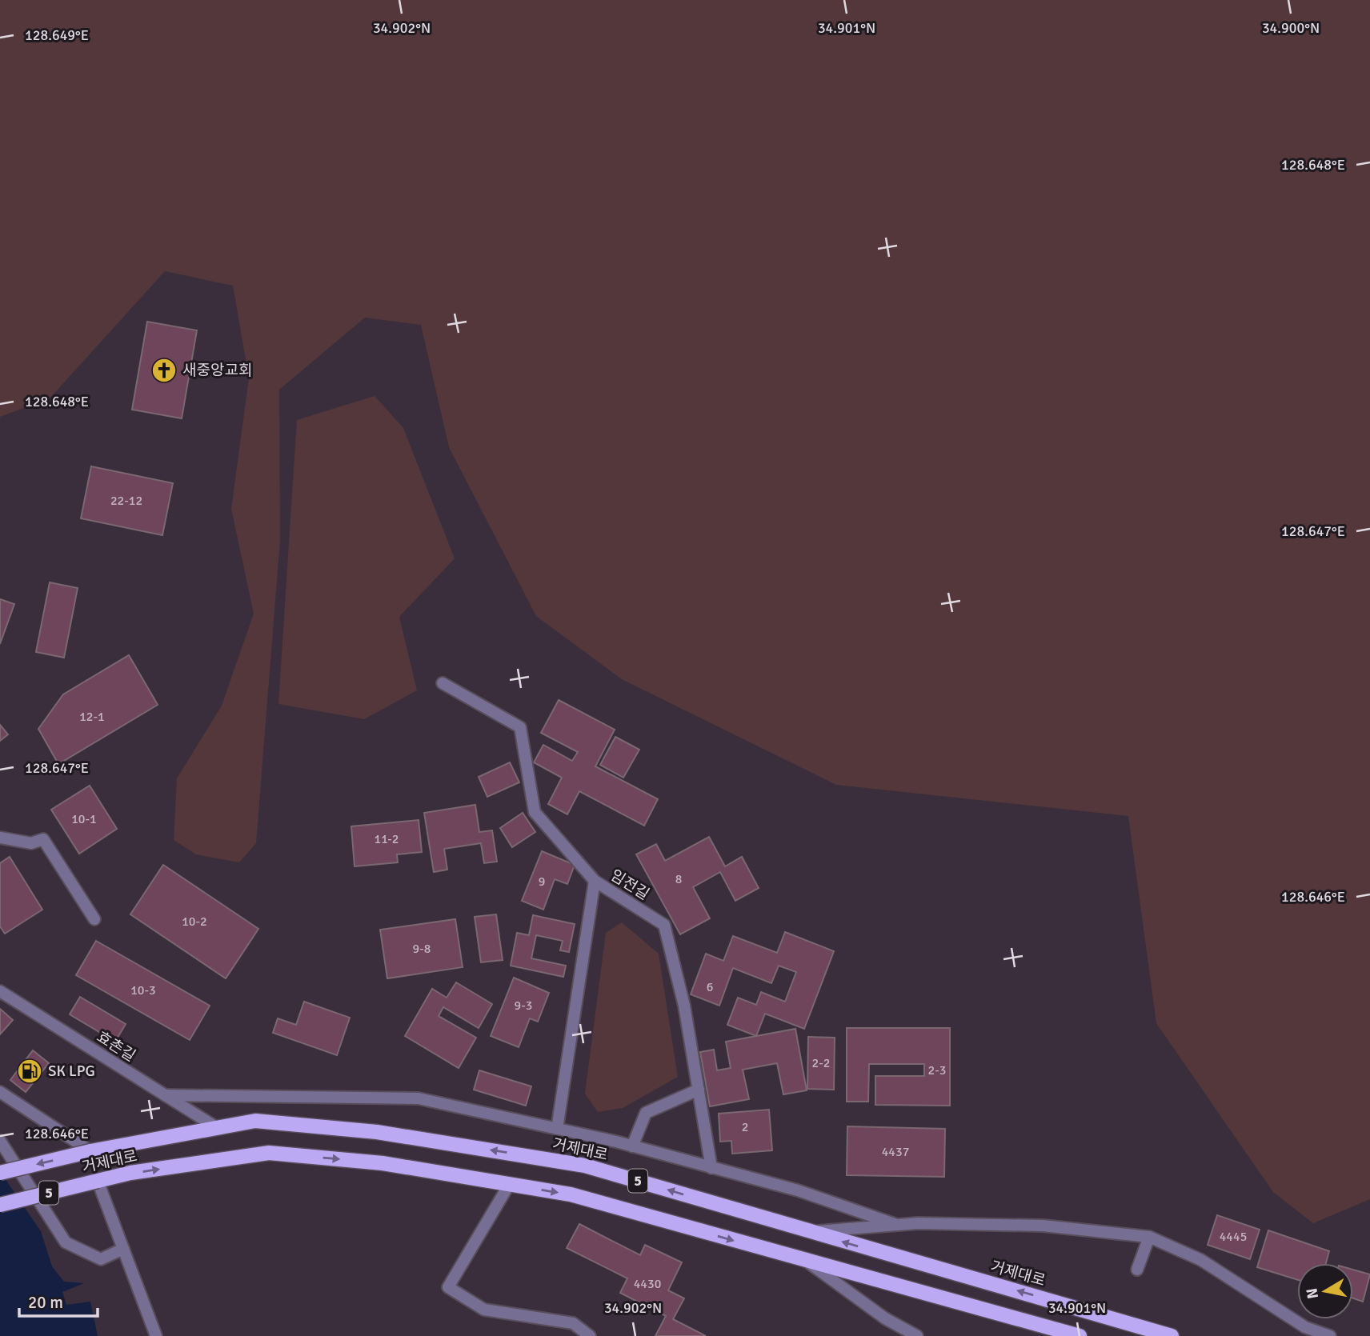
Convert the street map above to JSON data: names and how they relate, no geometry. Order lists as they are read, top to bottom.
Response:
{
  "streets": {
    "main road": ["거제대로", "5"],
    "street": ["임전길", "효촌길"]
  },
  "crossings": [
    ["효촌길", "거제대로"]
  ],
  "places": {
    "church": ["새중앙교회"],
    "fuel station": ["SK LPG"]
  },
  "house_numbers": [
    "22-12",
    "12-1",
    "10-1",
    "11-2",
    "8",
    "9",
    "10-2",
    "9-8",
    "6",
    "10-3",
    "9-3",
    "2-2",
    "2-3",
    "2",
    "4437",
    "4445",
    "4430"
  ],
  "scale_bar": "20 m",
  "north": "left",
  "coordinates": [
    "34.902°N",
    "34.901°N",
    "34.900°N",
    "128.649°E",
    "128.648°E",
    "128.647°E",
    "128.646°E"
  ]
}
